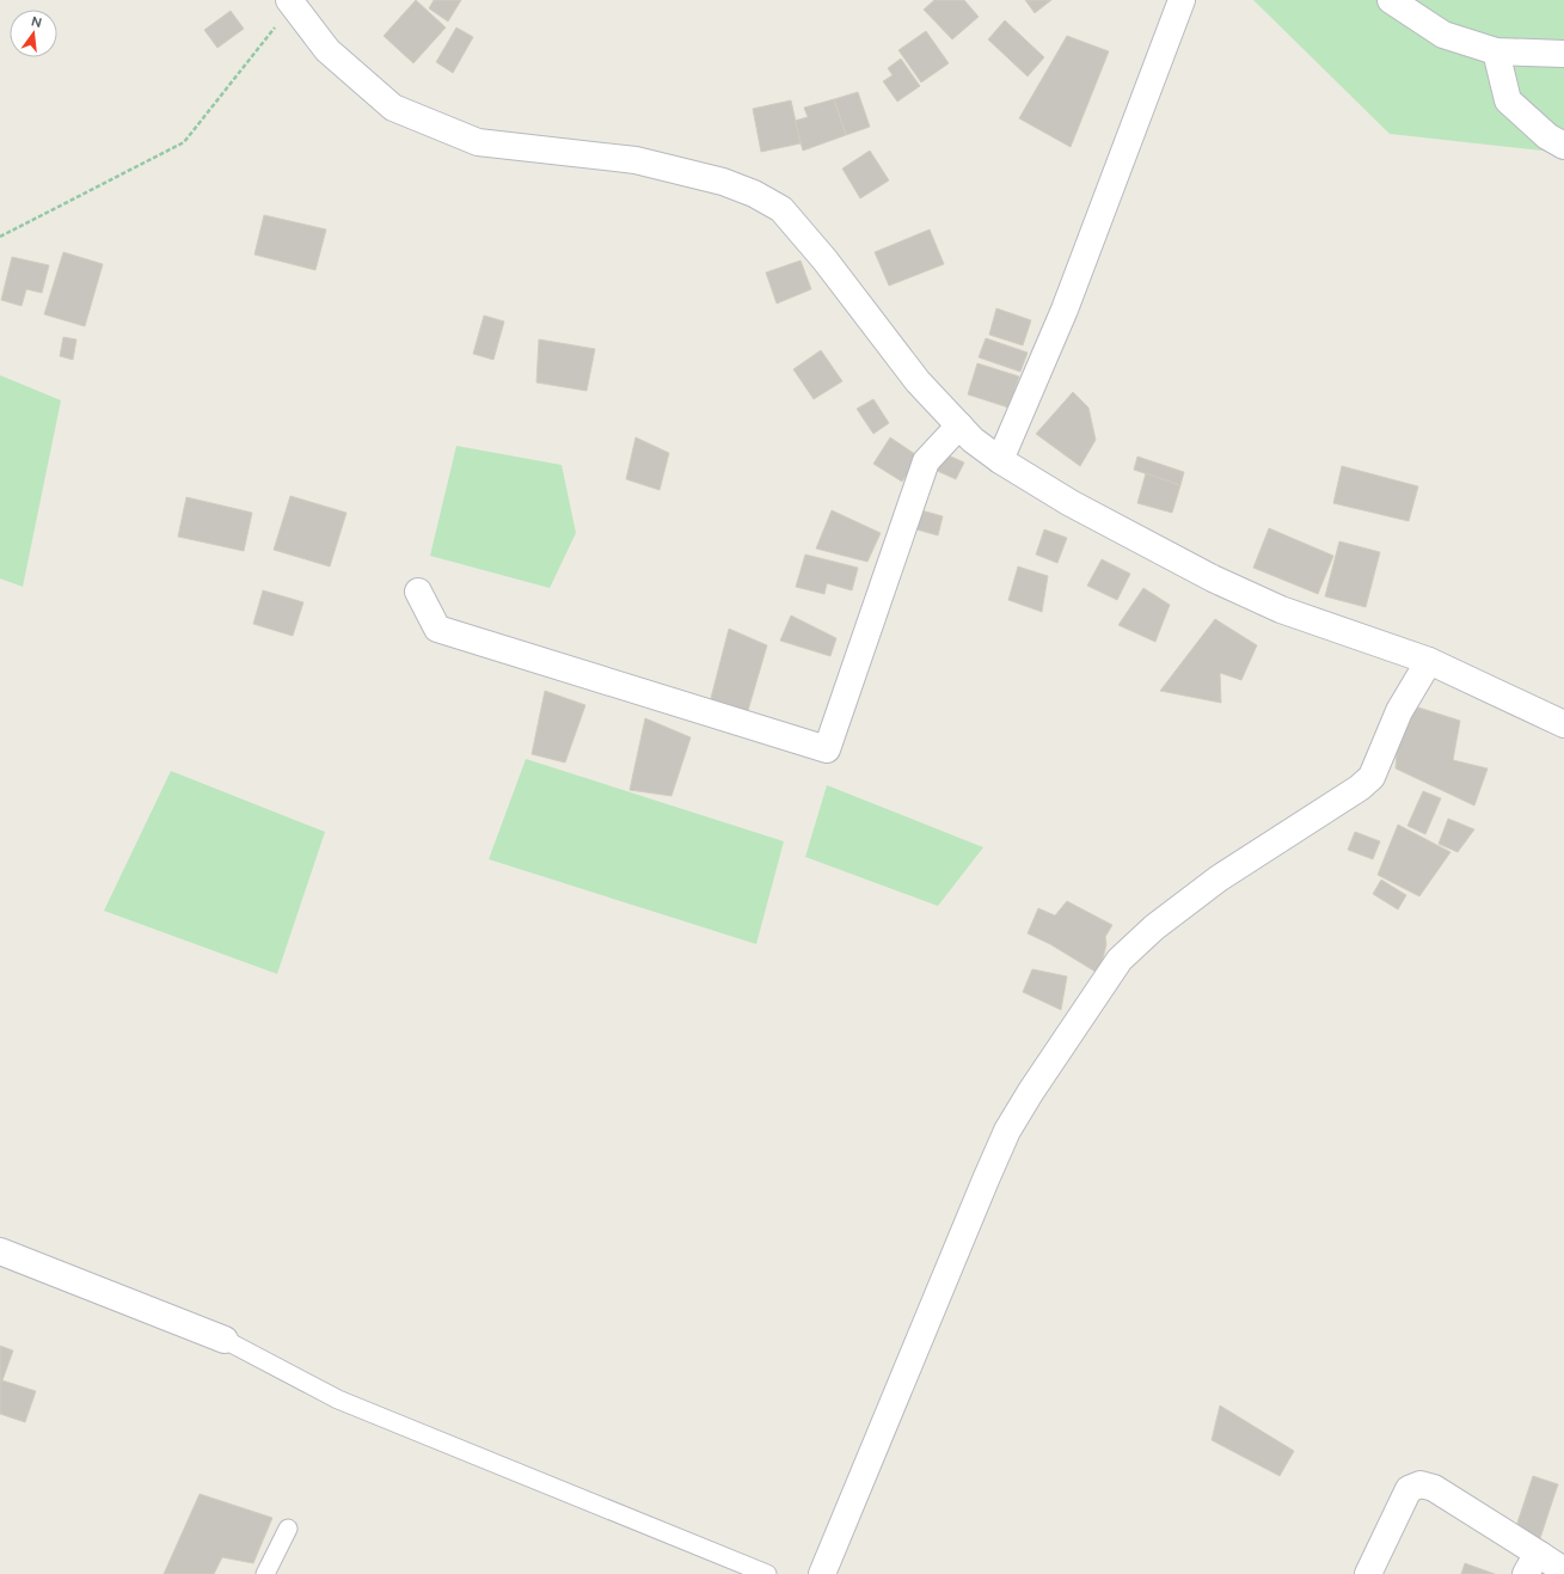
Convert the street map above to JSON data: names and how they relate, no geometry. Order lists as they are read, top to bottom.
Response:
{
  "north": "top"
}
